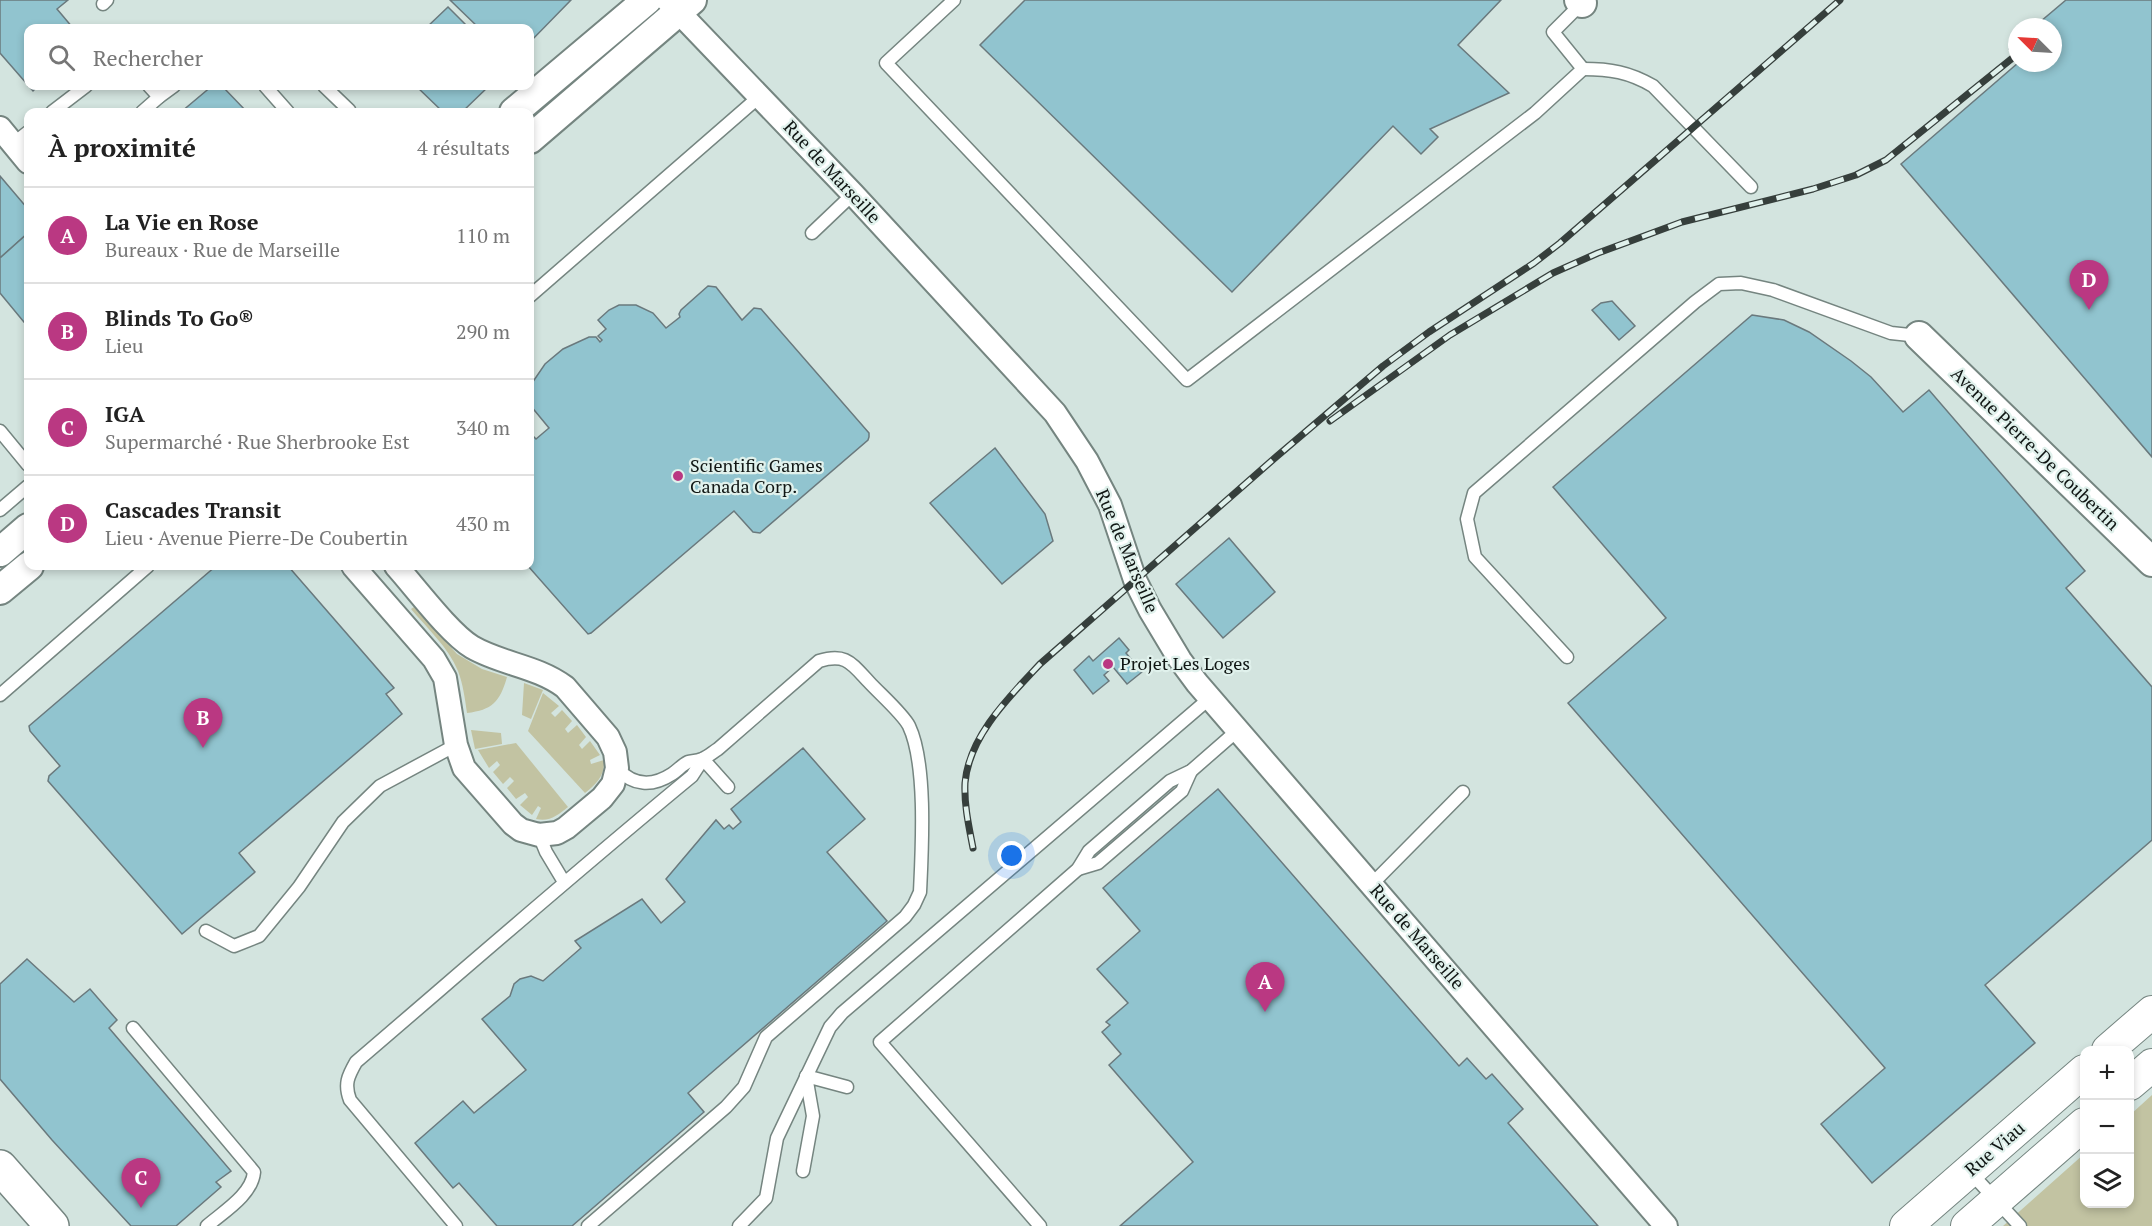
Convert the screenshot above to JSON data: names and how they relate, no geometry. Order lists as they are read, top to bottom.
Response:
{
  "streets": {
    "main road": ["Rue Viau"],
    "street": ["Rue de Marseille", "Avenue Pierre-De Coubertin"]
  },
  "places": ["Scientific Games Canada Corp.", "Projet Les Loges"],
  "north": "top left",
  "page": {
    "search": "Rechercher",
    "heading": ["À proximité", "4 résultats"],
    "list": [
      {
        "mark": "A",
        "name": "La Vie en Rose",
        "note": "Bureaux · Rue de Marseille",
        "value": "110 m"
      },
      {
        "mark": "B",
        "name": "Blinds To Go®",
        "note": "Lieu",
        "value": "290 m"
      },
      {
        "mark": "C",
        "name": "IGA",
        "note": "Supermarché · Rue Sherbrooke Est",
        "value": "340 m"
      },
      {
        "mark": "D",
        "name": "Cascades Transit",
        "note": "Lieu · Avenue Pierre-De Coubertin",
        "value": "430 m"
      }
    ],
    "pins": [
      "D",
      "B",
      "A",
      "C"
    ],
    "map_buttons": ["+", "−"]
  }
}
